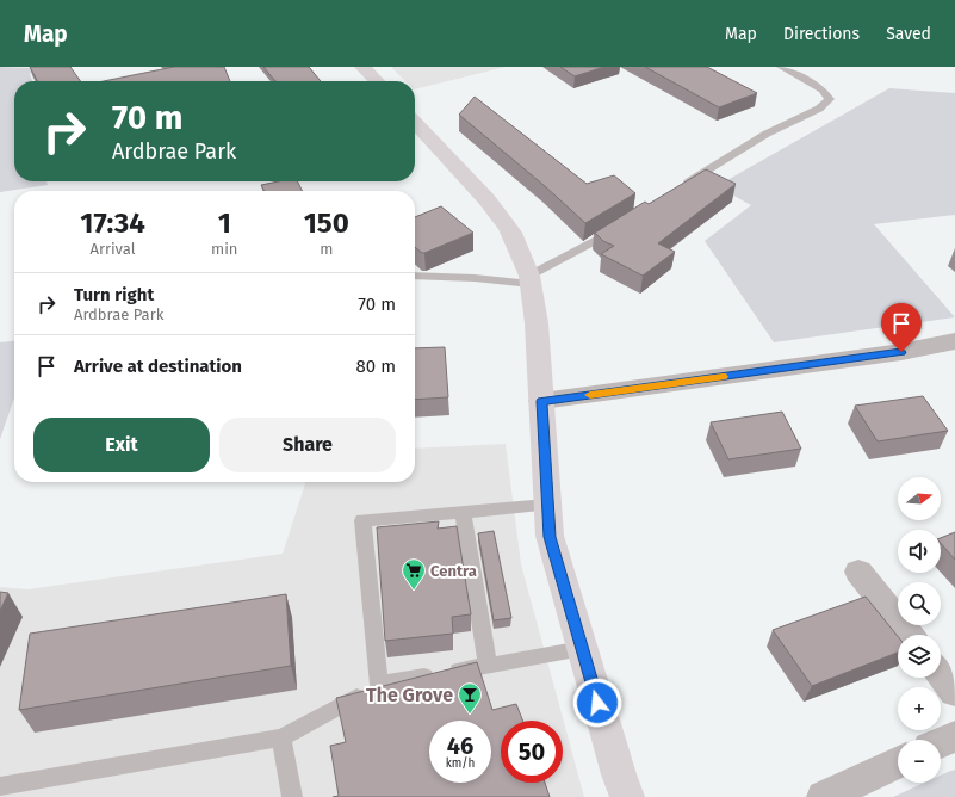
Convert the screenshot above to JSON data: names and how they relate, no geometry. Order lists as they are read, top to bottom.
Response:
{
  "places": {
    "supermarket": ["Centra"],
    "bar": ["The Grove"]
  },
  "north": "right",
  "page": {
    "header": "Map",
    "nav": ["Map", "Directions", "Saved"],
    "turn": ["70 m", "Ardbrae Park"],
    "eta": [
      "17:34",
      "Arrival",
      "1",
      "min",
      "150",
      "m"
    ],
    "list": [
      {
        "name": "Turn right",
        "note": "Ardbrae Park",
        "value": "70 m"
      },
      {
        "name": "Arrive at destination",
        "value": "80 m"
      }
    ],
    "buttons": ["Exit", "Share"],
    "map_buttons": ["+", "−"],
    "speed": "46 km/h",
    "limit": "50"
  }
}
